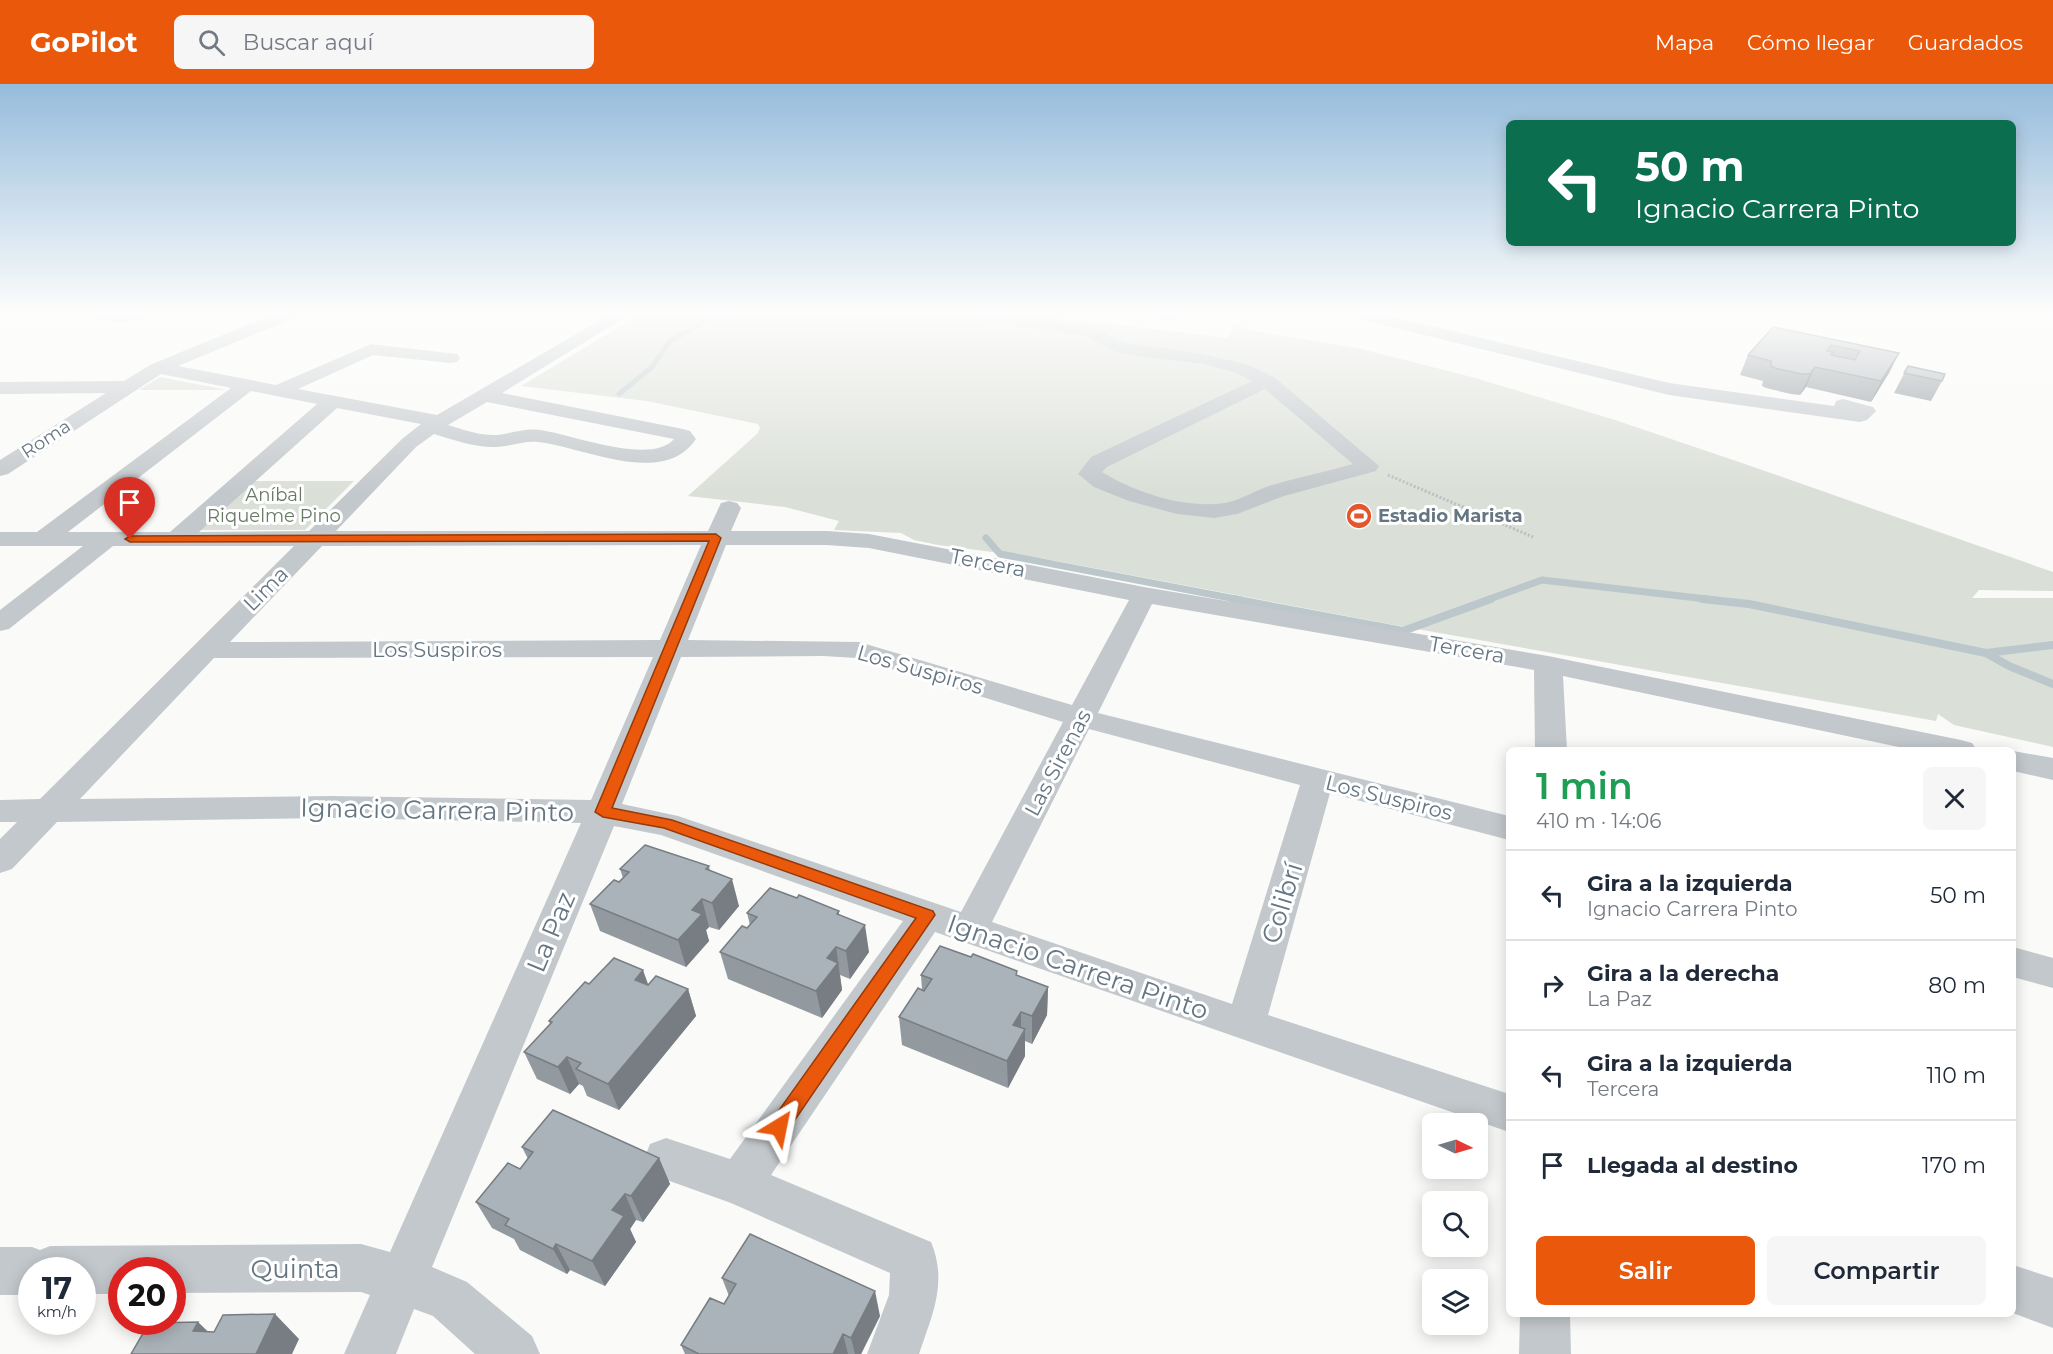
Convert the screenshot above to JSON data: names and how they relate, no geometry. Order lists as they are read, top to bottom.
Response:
{
  "streets": {
    "street": [
      "Roma",
      "Tercera",
      "Lima",
      "Los Suspiros",
      "Las Sirenas",
      "Ignacio Carrera Pinto",
      "Colibrí",
      "La Paz",
      "Quinta"
    ]
  },
  "crossings": [
    ["Tercera", "Lima"],
    ["Tercera", "Las Sirenas"],
    ["Tercera", "La Paz"],
    ["Lima", "Los Suspiros"],
    ["Lima", "Ignacio Carrera Pinto"],
    ["Los Suspiros", "Las Sirenas"],
    ["Los Suspiros", "Colibrí"],
    ["Los Suspiros", "La Paz"],
    ["Las Sirenas", "Ignacio Carrera Pinto"],
    ["Ignacio Carrera Pinto", "Colibrí"],
    ["Ignacio Carrera Pinto", "La Paz"],
    ["La Paz", "Quinta"]
  ],
  "parks": ["Aníbal Riquelme Pino"],
  "places": {
    "sports": ["Estadio Marista"]
  },
  "north": "right",
  "page": {
    "header": "GoPilot",
    "search": "Buscar aquí",
    "nav": ["Mapa", "Cómo llegar", "Guardados"],
    "turn": ["50 m", "Ignacio Carrera Pinto"],
    "heading": ["1 min", "410 m · 14:06"],
    "list": [
      {
        "name": "Gira a la izquierda",
        "note": "Ignacio Carrera Pinto",
        "value": "50 m"
      },
      {
        "name": "Gira a la derecha",
        "note": "La Paz",
        "value": "80 m"
      },
      {
        "name": "Gira a la izquierda",
        "note": "Tercera",
        "value": "110 m"
      },
      {
        "name": "Llegada al destino",
        "value": "170 m"
      }
    ],
    "buttons": ["Salir", "Compartir"],
    "speed": "17 km/h",
    "limit": "20"
  }
}
